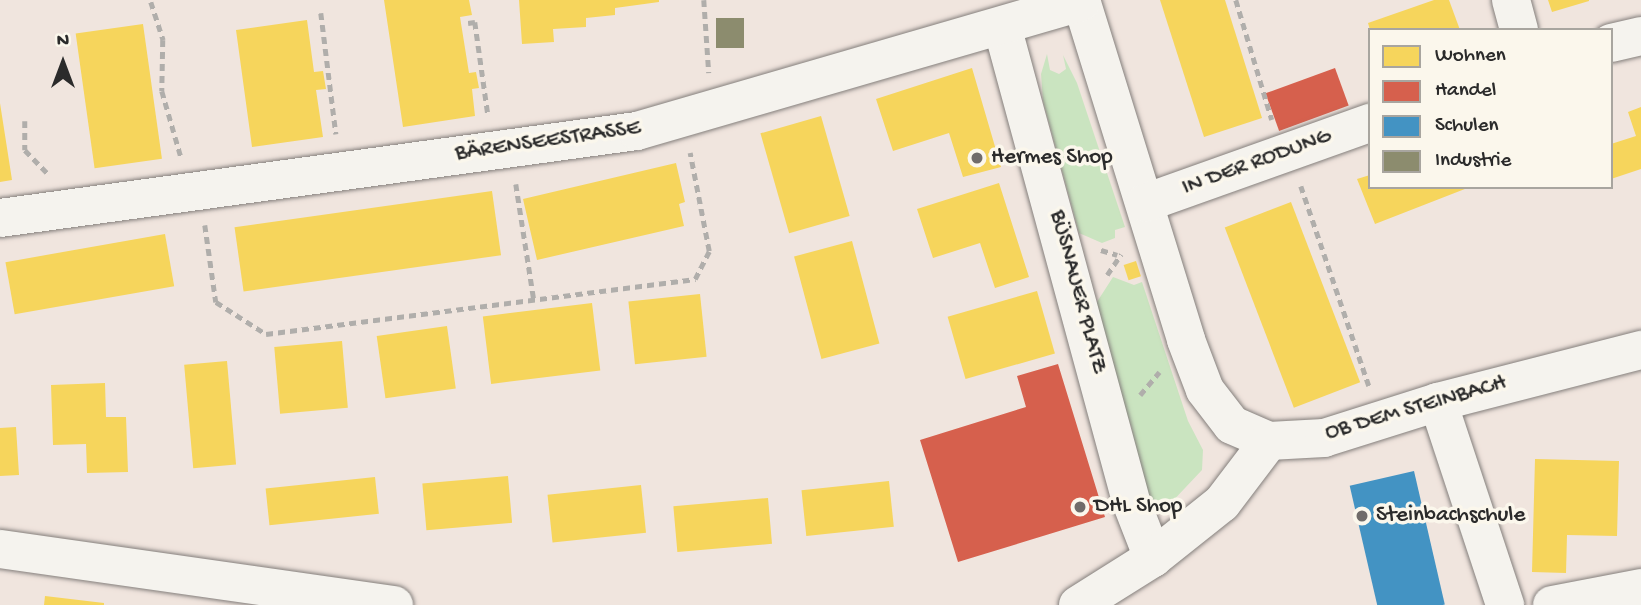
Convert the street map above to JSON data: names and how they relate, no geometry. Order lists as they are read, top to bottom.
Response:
{
  "streets": {
    "street": [
      "BÄRENSEESTRASSE",
      "IN DER RODUNG",
      "BÜSNAUER PLATZ",
      "OB DEM STEINBACH"
    ]
  },
  "crossings": [
    ["BÄRENSEESTRASSE", "BÜSNAUER PLATZ"]
  ],
  "places": ["Hermes Shop", "DHL Shop", "Steinbachschule"],
  "legend": [
    "Wohnen",
    "Handel",
    "Schulen",
    "Industrie"
  ],
  "north": "top"
}
